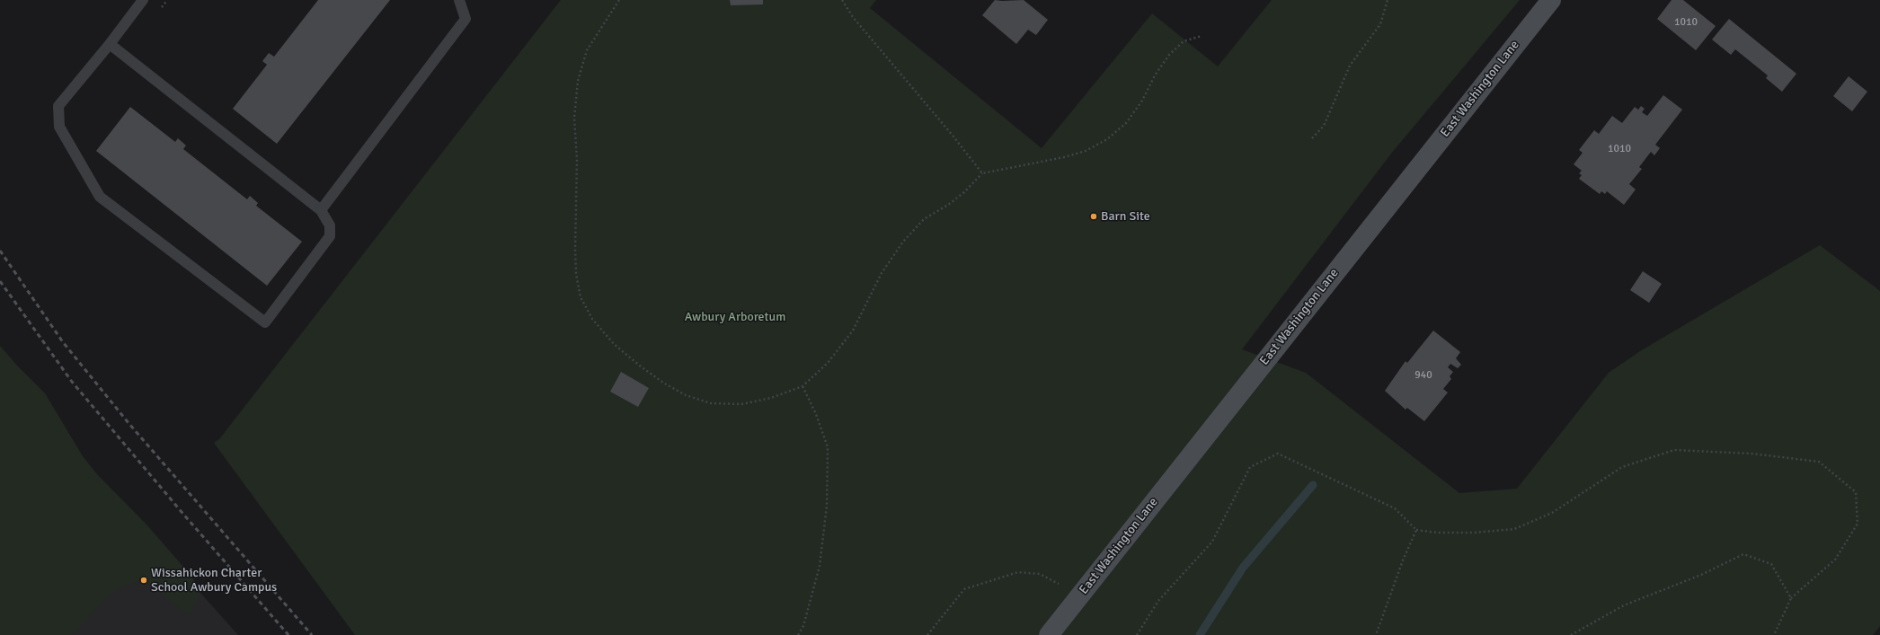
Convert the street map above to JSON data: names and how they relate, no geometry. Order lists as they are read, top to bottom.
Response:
{
  "streets": {
    "main road": ["East Washington Lane"]
  },
  "parks": ["Awbury Arboretum"],
  "places": ["Barn Site", "Wissahickon Charter School Awbury Campus"],
  "house_numbers": ["1010", "1010", "940"]
}
